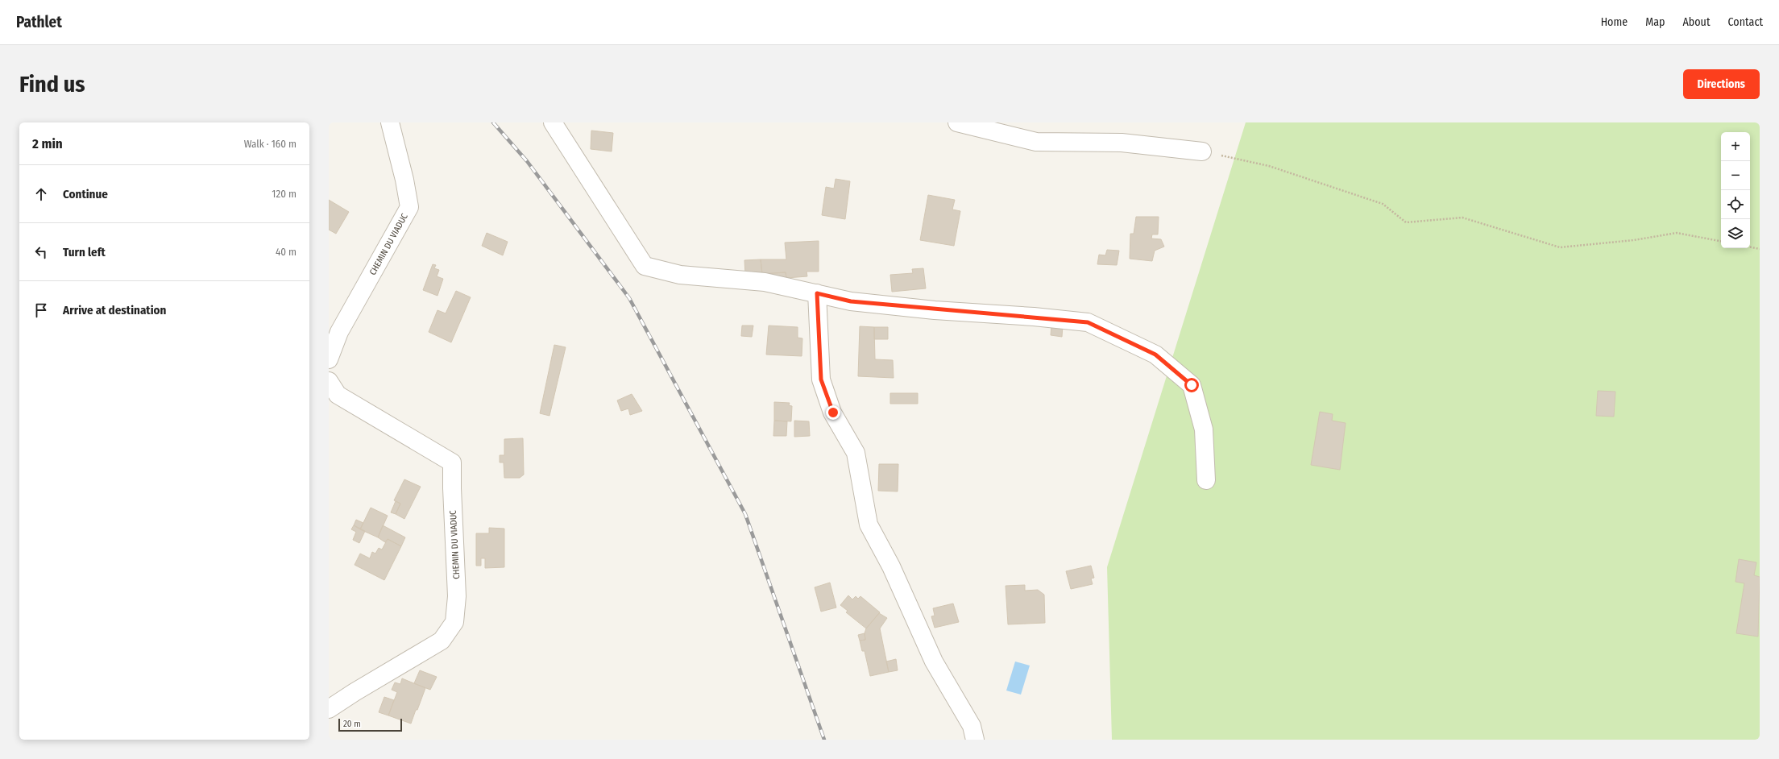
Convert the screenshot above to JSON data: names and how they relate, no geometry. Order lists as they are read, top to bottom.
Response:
{
  "streets": {
    "street": ["CHEMIN DU VIADUC"]
  },
  "scale_bar": "20 m",
  "page": {
    "header": "Pathlet",
    "nav": [
      "Home",
      "Map",
      "About",
      "Contact"
    ],
    "buttons": "Directions",
    "title": "Find us",
    "heading": ["2 min", "Walk · 160 m"],
    "map_buttons": ["+", "−"],
    "list": [
      ["Continue", "120 m"],
      ["Turn left", "40 m"],
      "Arrive at destination"
    ],
    "scale": "20 m"
  }
}
